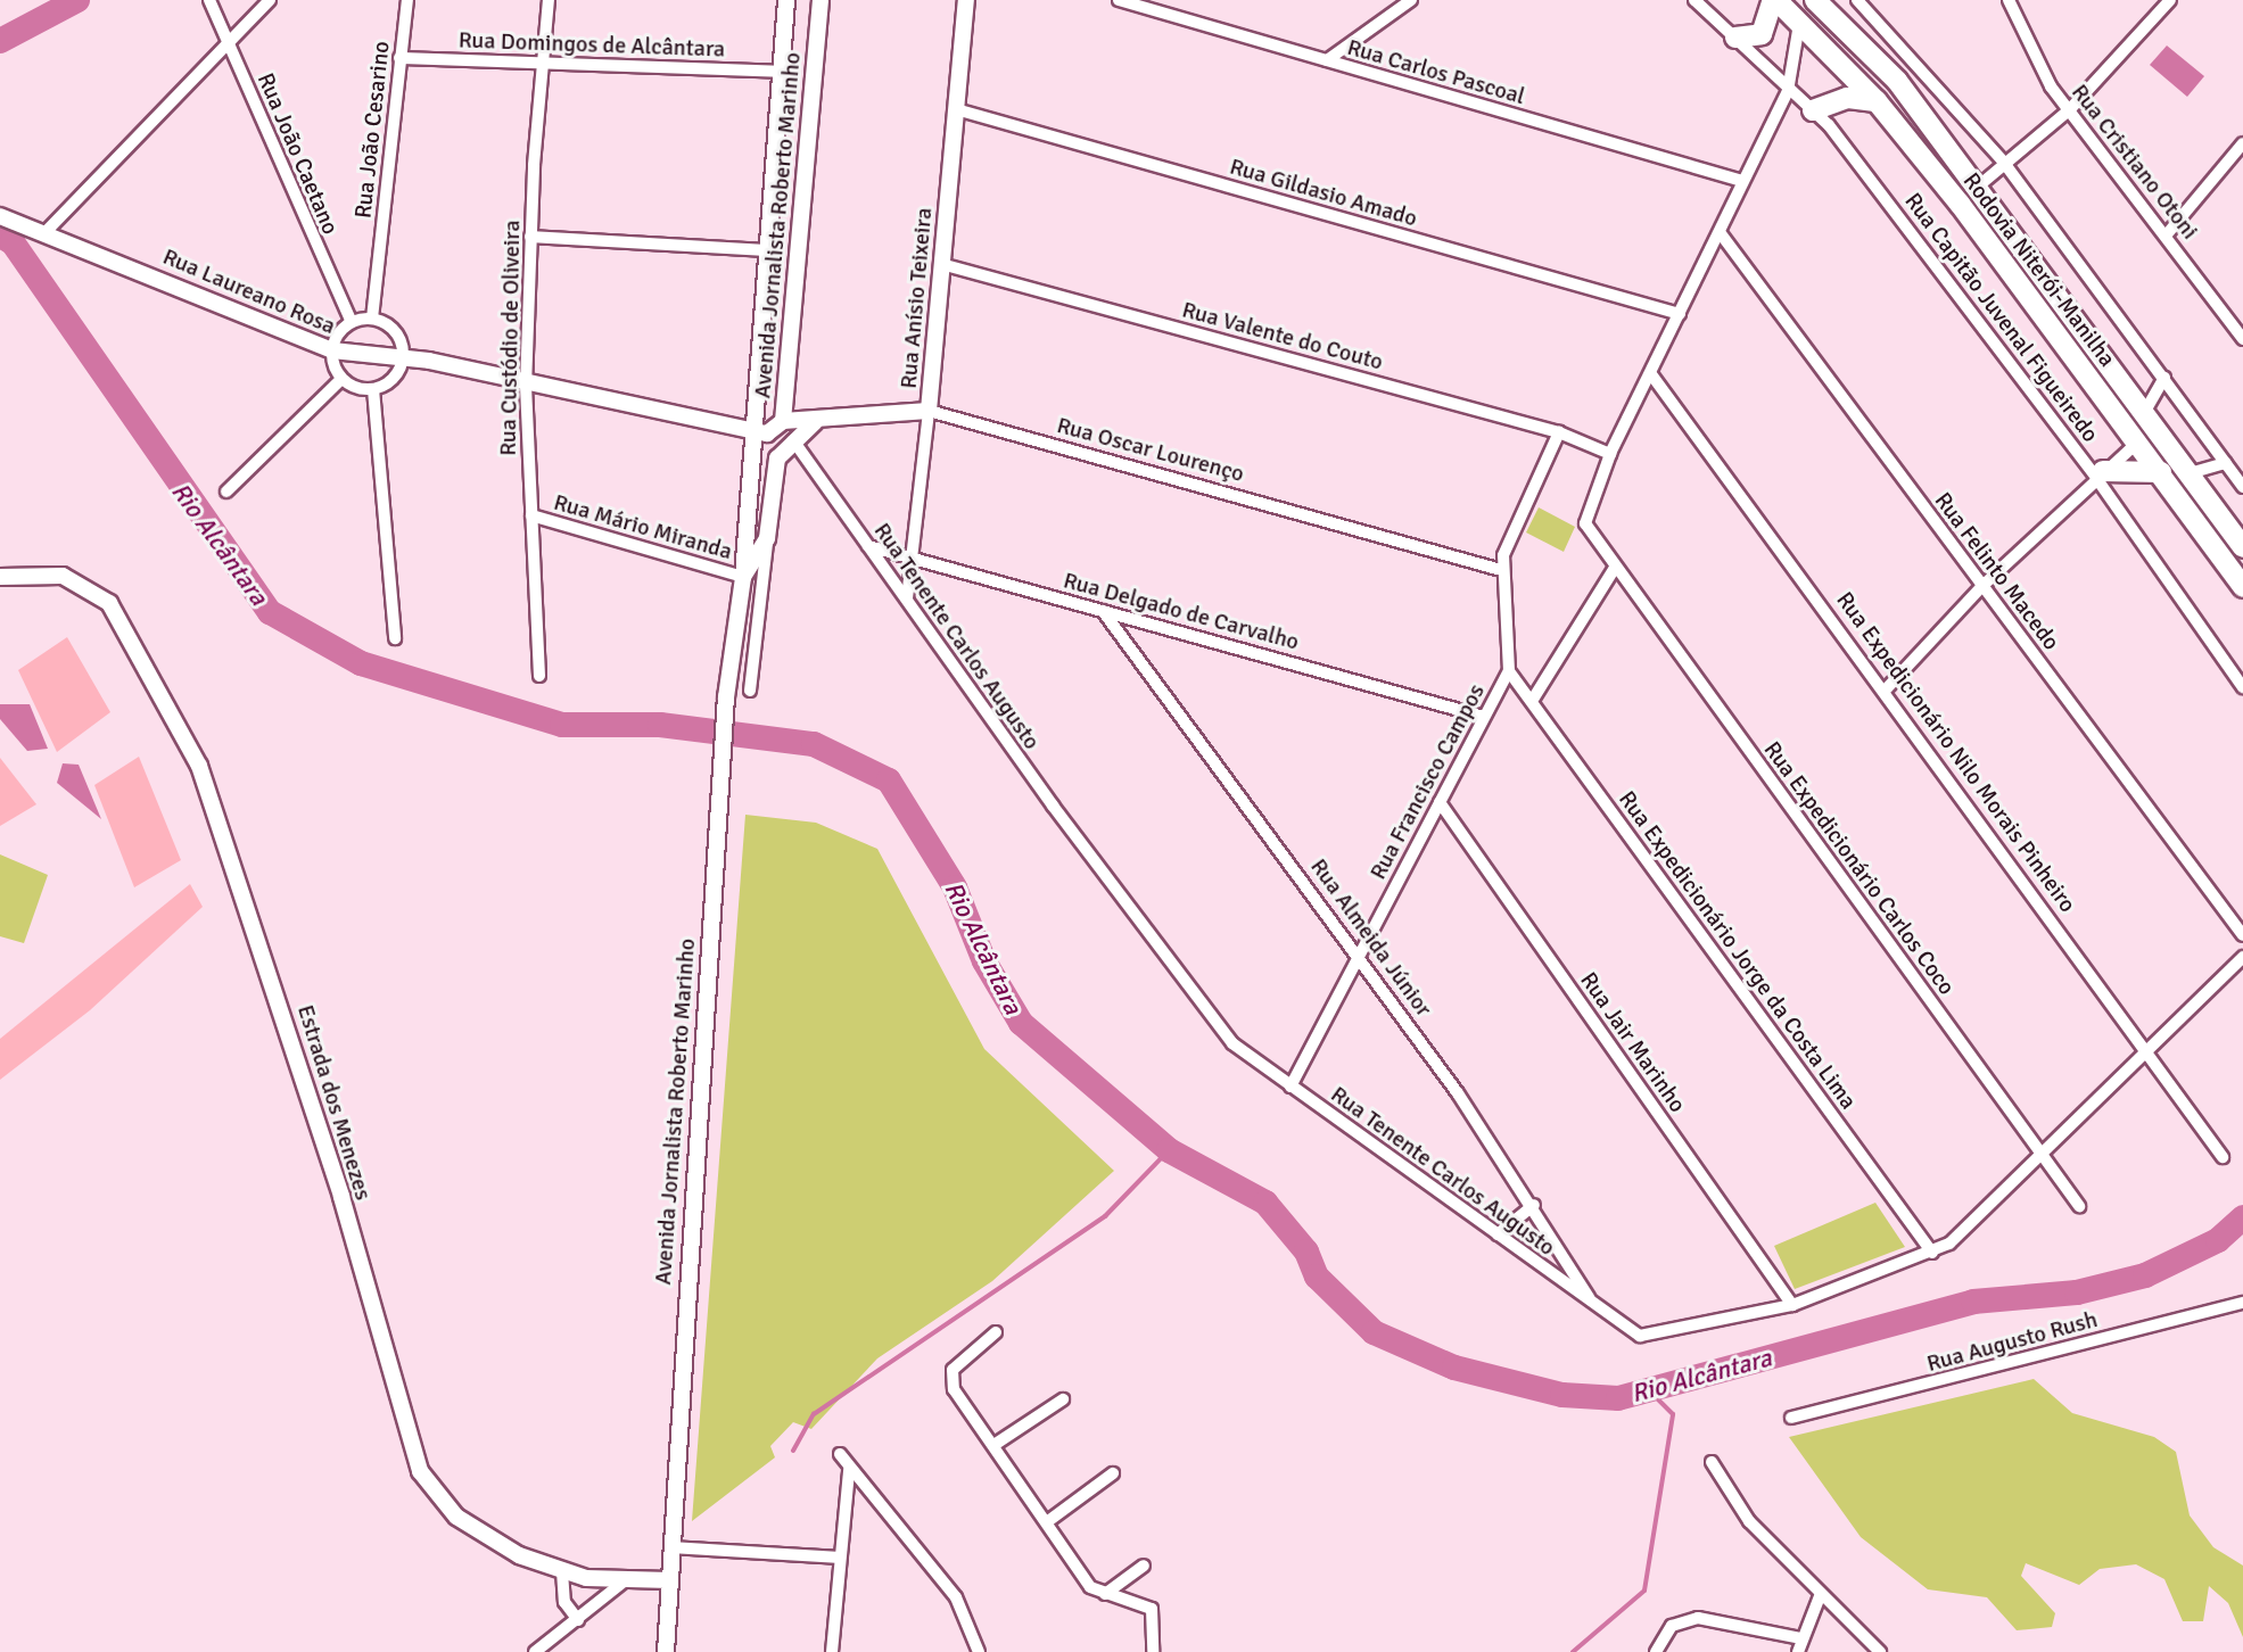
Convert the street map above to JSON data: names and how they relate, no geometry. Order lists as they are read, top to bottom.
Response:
{
  "streets": {
    "highway": ["Rodovia Niterói-Manilha"],
    "main road": [
      "Avenida Jornalista Roberto Marinho",
      "Rua Laureano Rosa",
      "Rua Anísio Teixeira",
      "Rua Oscar Lourenço",
      "Estrada dos Menezes"
    ],
    "street": [
      "Rua Domingos de Alcântara",
      "Rua Carlos Pascoal",
      "Rua João Cesarino",
      "Rua João Caetano",
      "Rua Cristiano Otoni",
      "Rua Gildasio Amado",
      "Rua Capitão Juvenal Figueiredo",
      "Rua Valente do Couto",
      "Rua Custódio de Oliveira",
      "Rua Mário Miranda",
      "Rua Felinto Macedo",
      "Rua Delgado de Carvalho",
      "Rua Tenente Carlos Augusto",
      "Rua Expedicionário Nilo Morais Pinheiro",
      "Rua Francisco Campos",
      "Rua Expedicionário Carlos Coco",
      "Rua Almeida Júnior",
      "Rua Expedicionário Jorge da Costa Lima",
      "Rua Jair Marinho",
      "Rua Augusto Rush"
    ]
  },
  "crossings": [
    ["Rua Domingos de Alcântara", "Rua João Cesarino"],
    ["Rua Domingos de Alcântara", "Avenida Jornalista Roberto Marinho"],
    ["Rua Domingos de Alcântara", "Rua Custódio de Oliveira"],
    ["Rua Gildasio Amado", "Rua Anísio Teixeira"],
    ["Avenida Jornalista Roberto Marinho", "Rua Laureano Rosa"],
    ["Avenida Jornalista Roberto Marinho", "Rua Oscar Lourenço"],
    ["Avenida Jornalista Roberto Marinho", "Rua Mário Miranda"],
    ["Avenida Jornalista Roberto Marinho", "Rua Tenente Carlos Augusto"],
    ["Avenida Jornalista Roberto Marinho", "Estrada dos Menezes"],
    ["Rua Laureano Rosa", "Rua Custódio de Oliveira"],
    ["Rua Anísio Teixeira", "Rua Valente do Couto"],
    ["Rua Anísio Teixeira", "Rua Oscar Lourenço"],
    ["Rua Anísio Teixeira", "Rua Delgado de Carvalho"],
    ["Rua Anísio Teixeira", "Rua Tenente Carlos Augusto"],
    ["Rua Valente do Couto", "Rua Francisco Campos"],
    ["Rua Valente do Couto", "Rua Expedicionário Carlos Coco"],
    ["Rua Custódio de Oliveira", "Rua Mário Miranda"],
    ["Rua Oscar Lourenço", "Rua Francisco Campos"],
    ["Rua Delgado de Carvalho", "Rua Tenente Carlos Augusto"],
    ["Rua Delgado de Carvalho", "Rua Francisco Campos"],
    ["Rua Delgado de Carvalho", "Rua Almeida Júnior"],
    ["Rua Tenente Carlos Augusto", "Rua Expedicionário Nilo Morais Pinheiro"],
    ["Rua Tenente Carlos Augusto", "Rua Francisco Campos"],
    ["Rua Tenente Carlos Augusto", "Rua Expedicionário Carlos Coco"],
    ["Rua Tenente Carlos Augusto", "Rua Almeida Júnior"],
    ["Rua Tenente Carlos Augusto", "Rua Expedicionário Jorge da Costa Lima"],
    ["Rua Tenente Carlos Augusto", "Rua Jair Marinho"],
    ["Rua Francisco Campos", "Rua Almeida Júnior"],
    ["Rua Francisco Campos", "Rua Expedicionário Jorge da Costa Lima"],
    ["Rua Francisco Campos", "Rua Jair Marinho"]
  ],
  "water": ["Rio Alcântara"]
}
